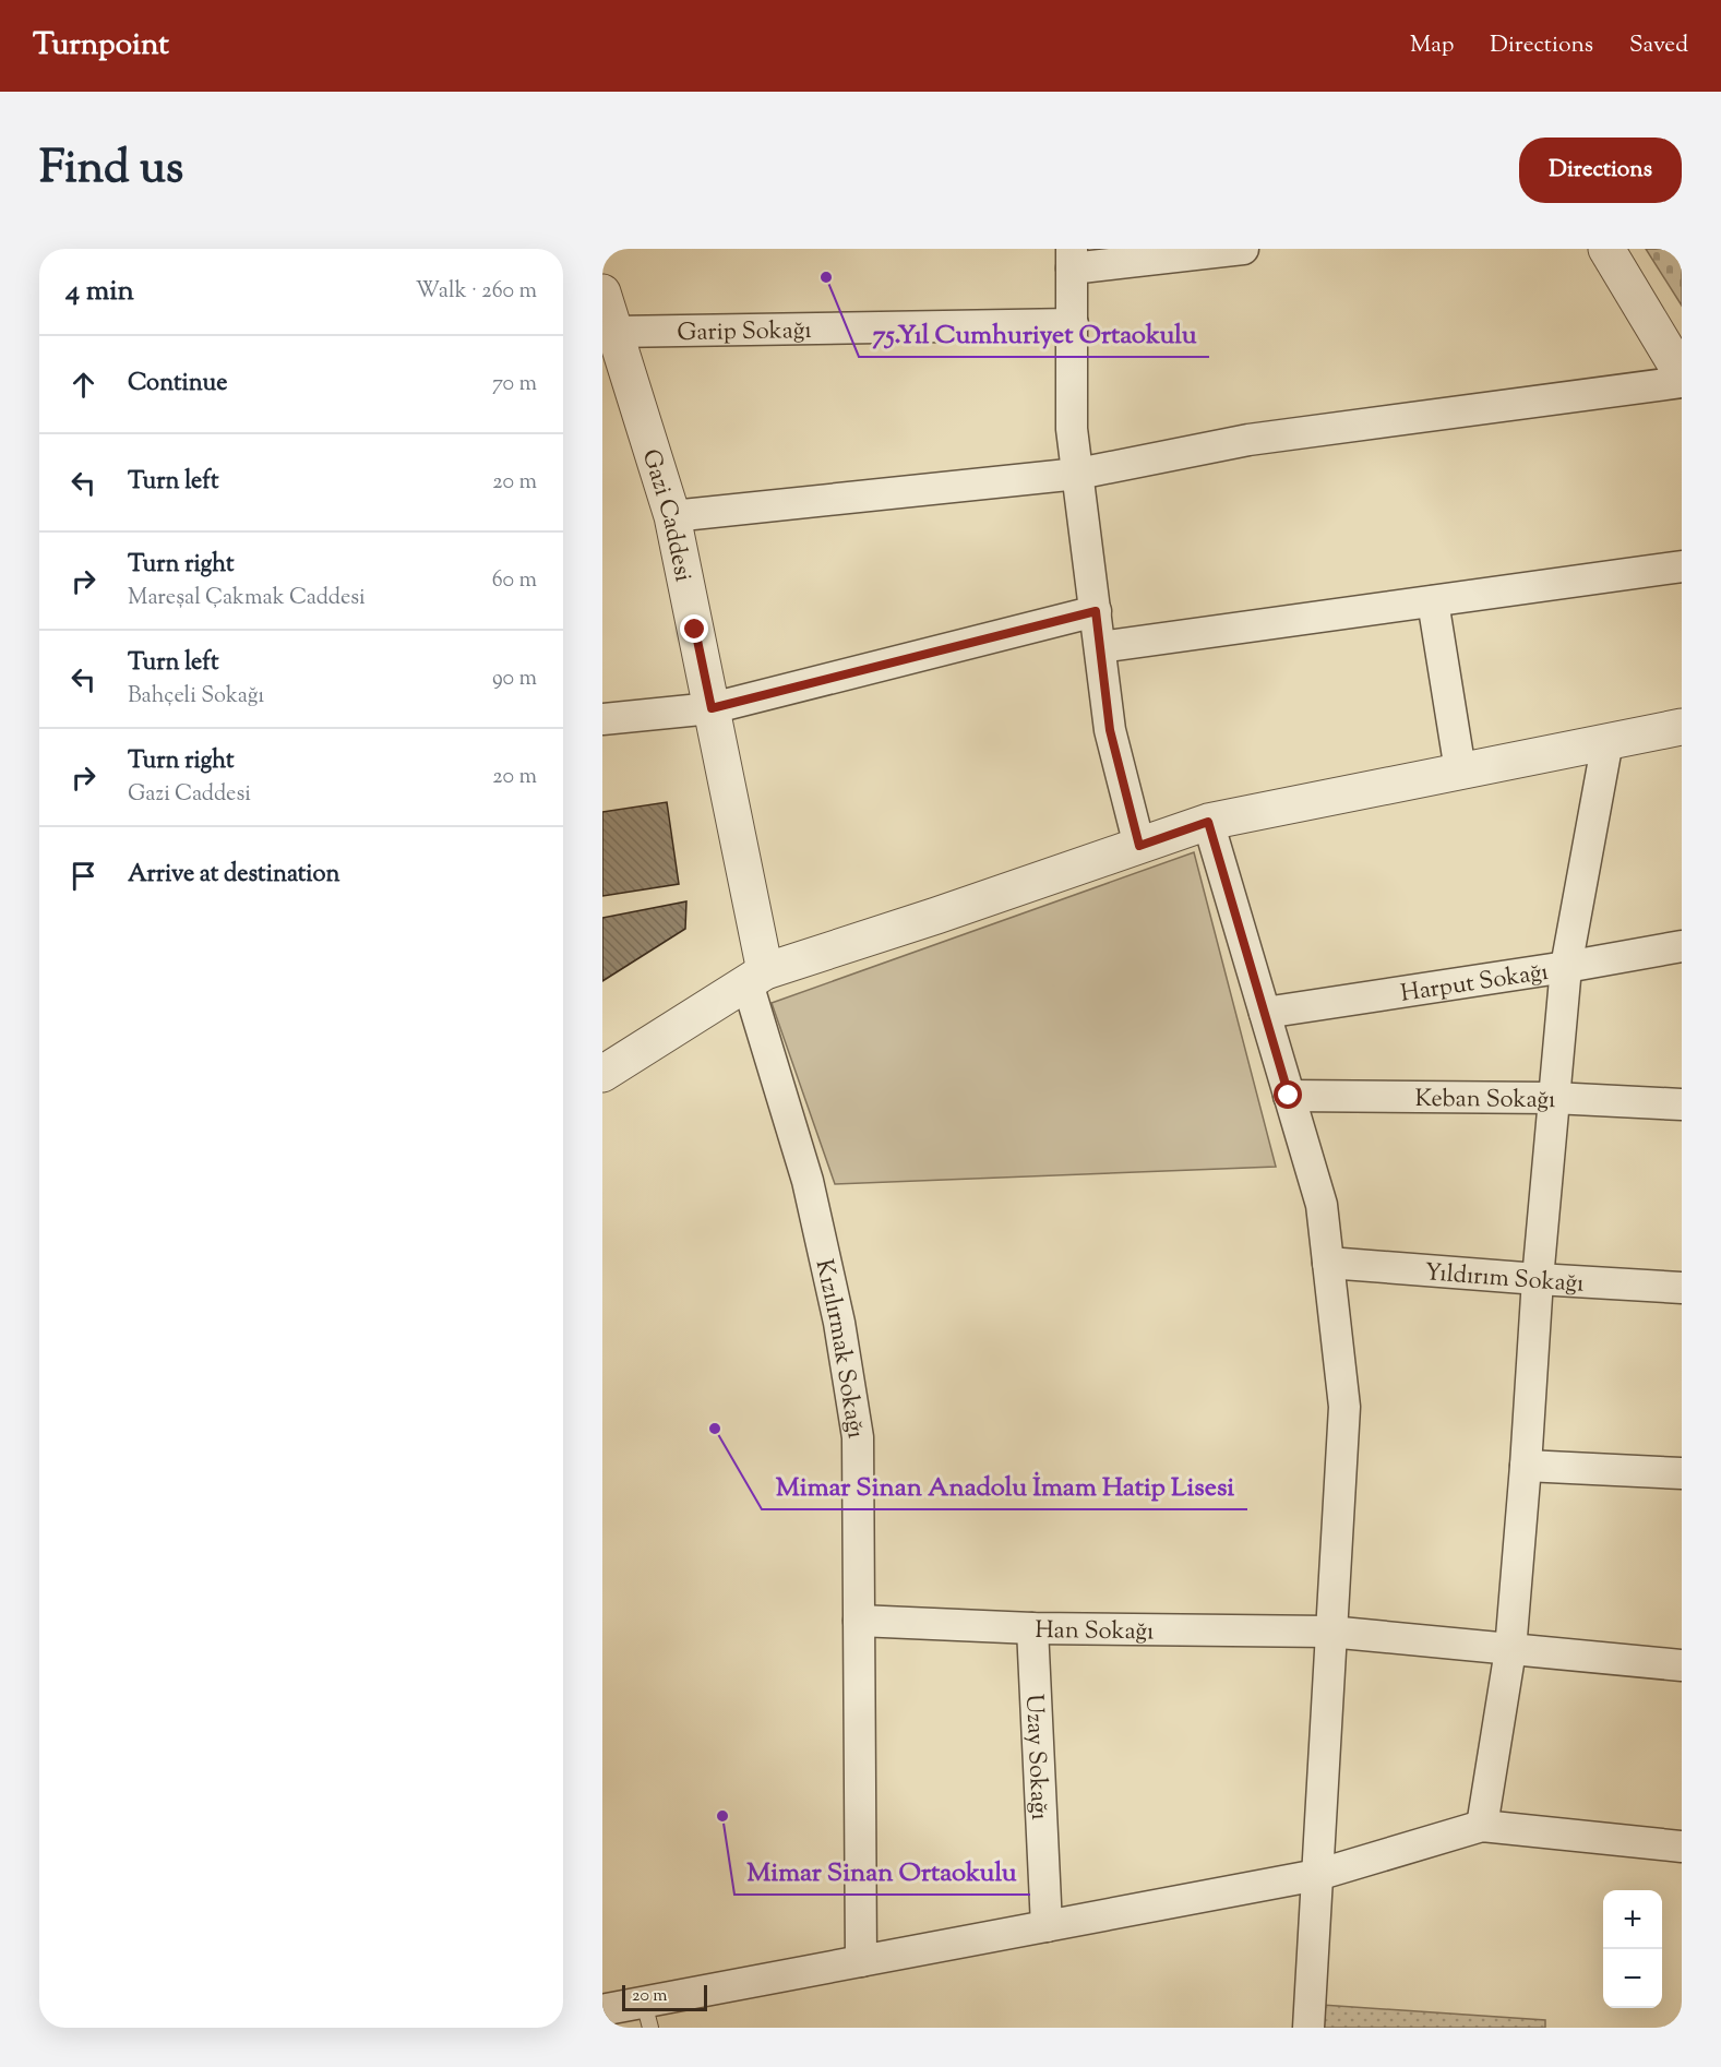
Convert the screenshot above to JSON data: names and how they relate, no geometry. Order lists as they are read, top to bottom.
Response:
{
  "streets": {
    "street": [
      "Garip Sokağı",
      "Gazi Caddesi",
      "Harput Sokağı",
      "Keban Sokağı",
      "Yıldırım Sokağı",
      "Kızılırmak Sokağı",
      "Han Sokağı",
      "Uzay Sokağı"
    ]
  },
  "crossings": [
    ["Garip Sokağı", "Gazi Caddesi"],
    ["Gazi Caddesi", "Kızılırmak Sokağı"],
    ["Kızılırmak Sokağı", "Han Sokağı"],
    ["Han Sokağı", "Uzay Sokağı"]
  ],
  "places": ["75.Yıl Cumhuriyet Ortaokulu", "Mimar Sinan Anadolu İmam Hatip Lisesi", "Mimar Sinan Ortaokulu"],
  "scale_bar": "20 m",
  "page": {
    "header": "Turnpoint",
    "nav": ["Map", "Directions", "Saved"],
    "title": "Find us",
    "buttons": "Directions",
    "heading": ["4 min", "Walk · 260 m"],
    "list": [
      ["Continue", "70 m"],
      ["Turn left", "20 m"],
      ["Turn right", "Mareşal Çakmak Caddesi", "60 m"],
      ["Turn left", "Bahçeli Sokağı", "90 m"],
      ["Turn right", "Gazi Caddesi", "20 m"],
      "Arrive at destination"
    ],
    "map_buttons": ["+", "−"],
    "scale": "20 m"
  }
}
